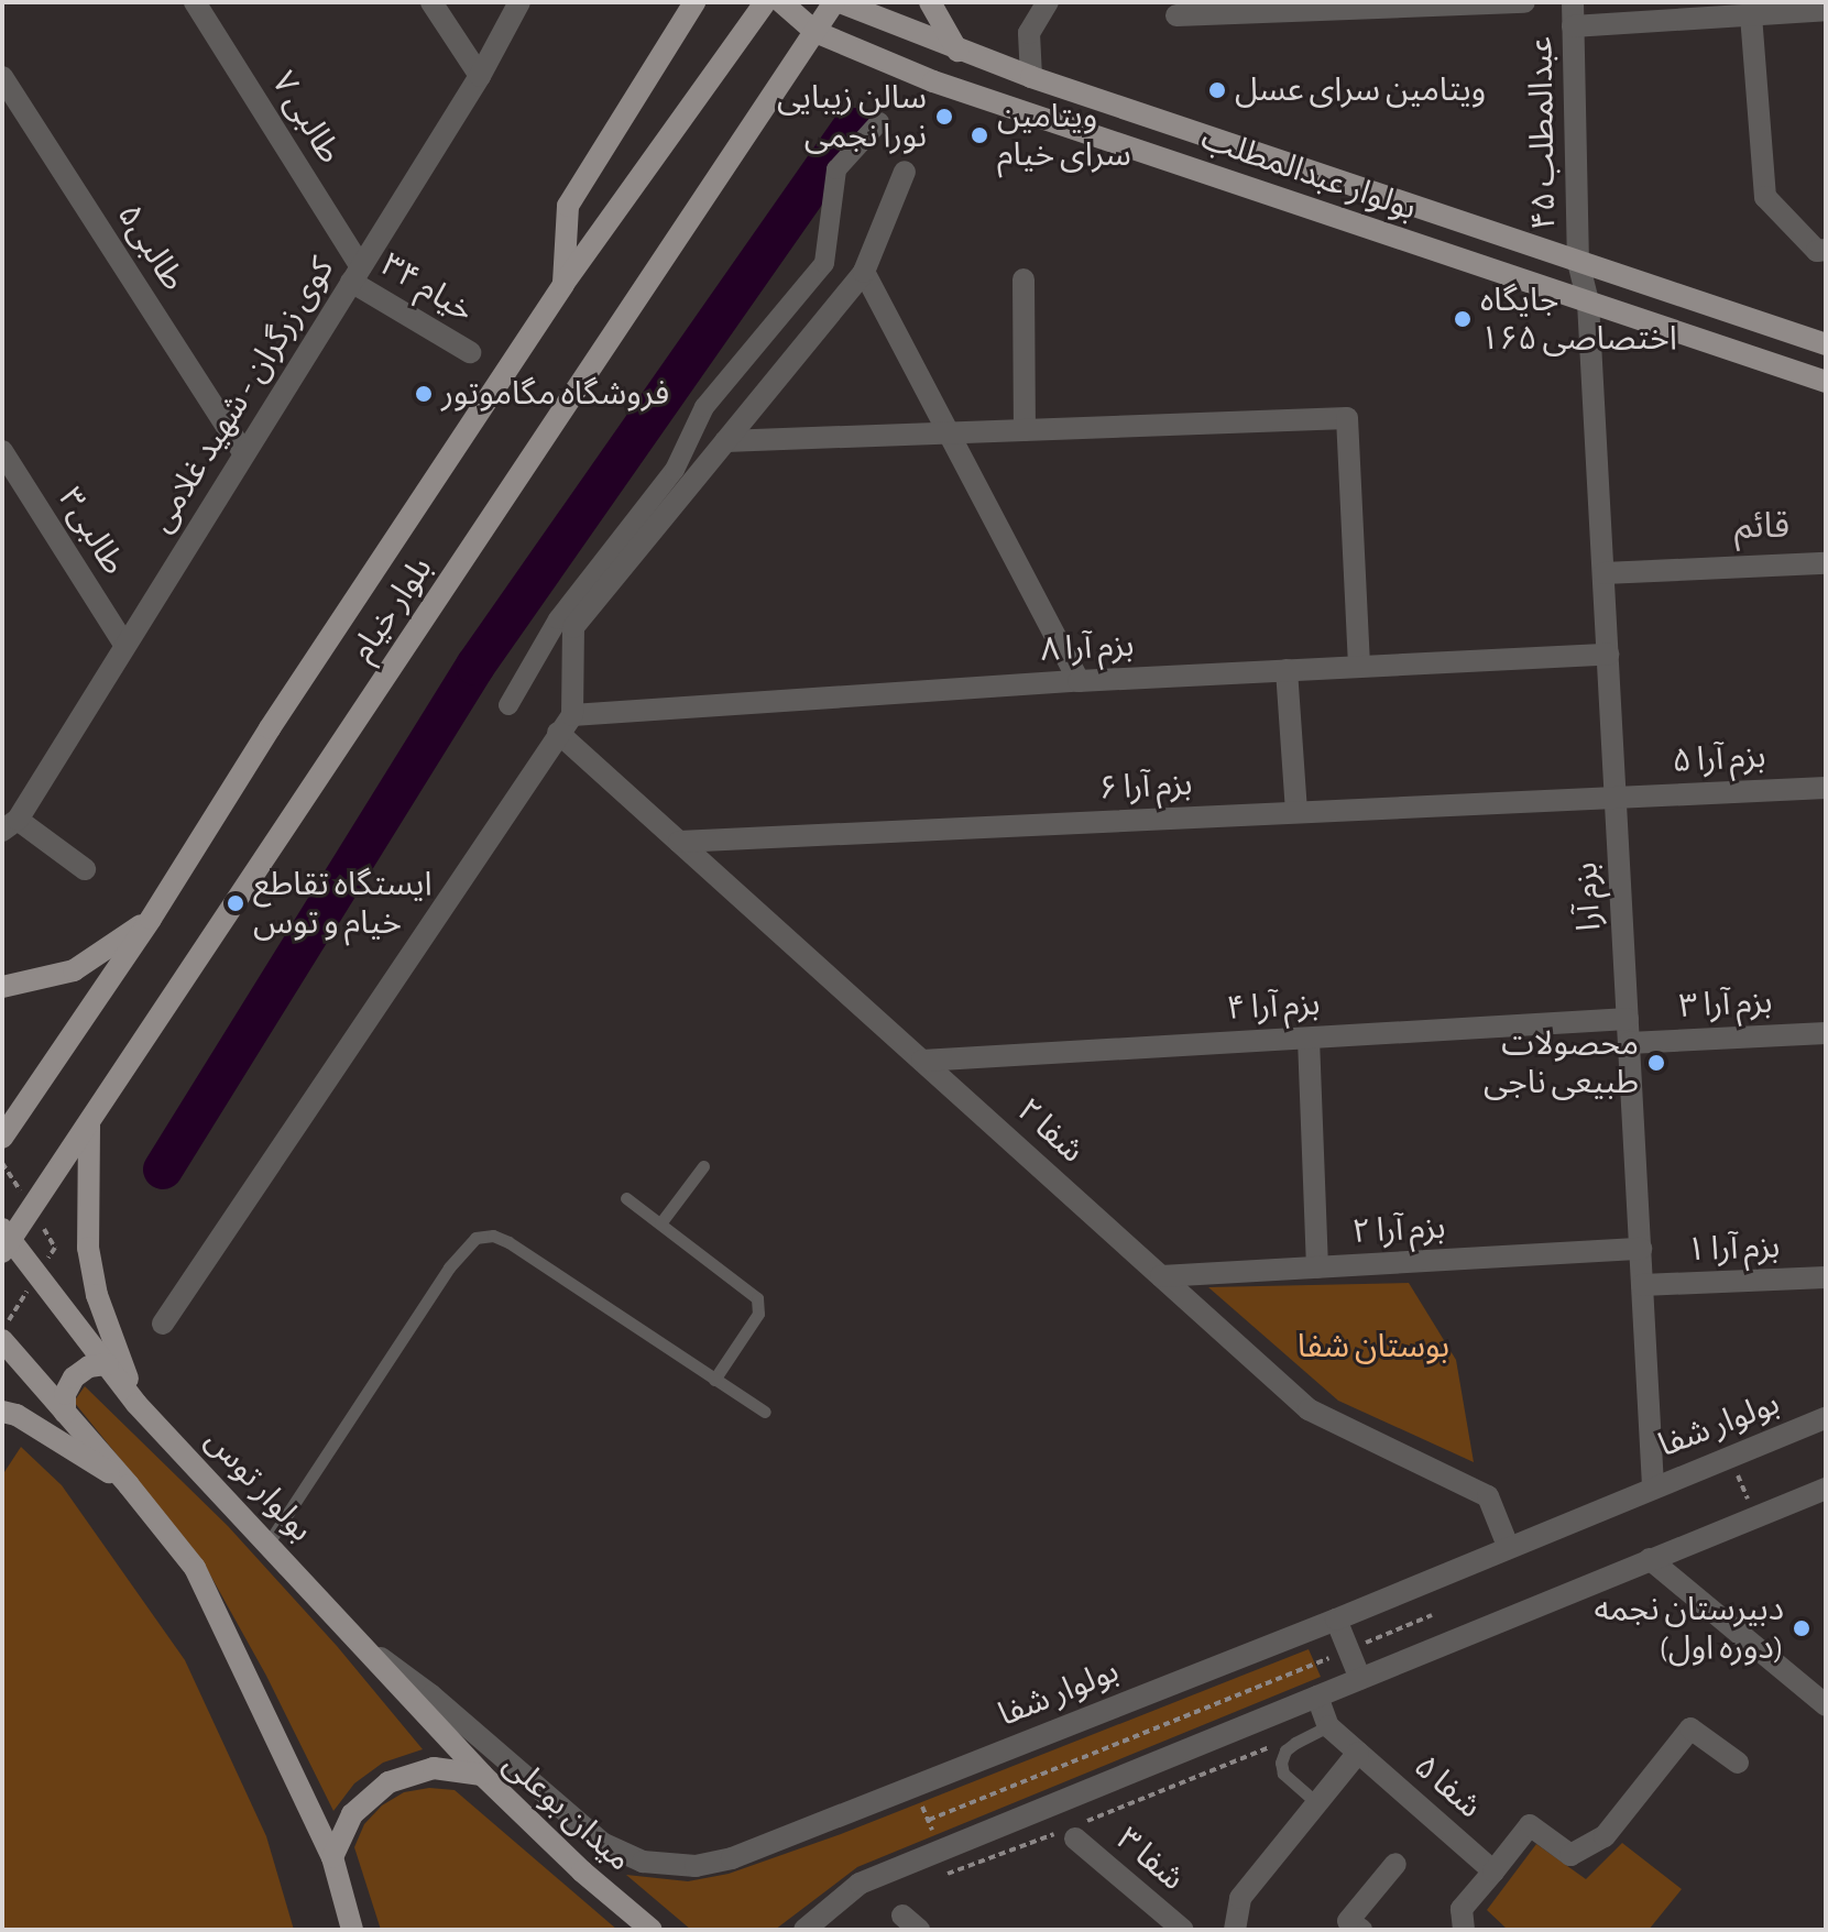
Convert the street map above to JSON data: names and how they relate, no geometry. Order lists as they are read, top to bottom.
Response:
{
  "streets": {
    "main road": [
      "بولوار عبدالمطلب",
      "بلوار خیام",
      "بولوار توس",
      "میدان بوعلی"
    ],
    "street": [
      "طالبی ۷",
      "عبدالمطلب ۴۵",
      "طالبی۵",
      "خیام ۳۴",
      "کوی زرگران - شهید غلامی",
      "طالبی۳",
      "بزم آرا ۸",
      "بزم آرا ۵",
      "بزم آرا ۶",
      "بزم آرا",
      "بزم آرا ۳",
      "بزم آرا ۴",
      "شفا ۲",
      "بزم آرا ۲",
      "بزم آرا ۱",
      "بولوار شفا",
      "شفا ۵",
      "شفا ۳"
    ]
  },
  "crossings": [
    ["طالبی ۷", "خیام ۳۴"],
    ["طالبی ۷", "کوی زرگران - شهید غلامی"],
    ["عبدالمطلب ۴۵", "بولوار عبدالمطلب"],
    ["عبدالمطلب ۴۵", "بزم آرا"],
    ["بولوار عبدالمطلب", "بلوار خیام"],
    ["بولوار عبدالمطلب", "بزم آرا"],
    ["طالبی۵", "کوی زرگران - شهید غلامی"],
    ["خیام ۳۴", "کوی زرگران - شهید غلامی"],
    ["کوی زرگران - شهید غلامی", "طالبی۳"],
    ["بلوار خیام", "بولوار توس"],
    ["بزم آرا ۸", "بزم آرا"],
    ["بزم آرا ۸", "شفا ۲"],
    ["بزم آرا ۵", "بزم آرا ۶"],
    ["بزم آرا ۵", "بزم آرا"],
    ["بزم آرا ۶", "بزم آرا"],
    ["بزم آرا ۶", "شفا ۲"],
    ["بزم آرا", "بزم آرا ۳"],
    ["بزم آرا", "بزم آرا ۴"],
    ["بزم آرا", "بزم آرا ۲"],
    ["بزم آرا", "بزم آرا ۱"],
    ["بزم آرا", "بولوار شفا"],
    ["بزم آرا ۴", "شفا ۲"],
    ["شفا ۲", "بزم آرا ۲"],
    ["شفا ۲", "بولوار شفا"],
    ["بولوار شفا", "بولوار توس"],
    ["بولوار توس", "میدان بوعلی"]
  ],
  "districts": ["قائم"],
  "parks": ["بوستان شفا"],
  "places": [
    "ویتامین سرای عسل",
    "سالن زیبایی نورا نجمی",
    "ویتامین سرای خیام",
    "جایگاه اختصاصی ۱۶۵",
    "فروشگاه مگاموتور",
    "ایستگاه تقاطع خیام و توس",
    "محصولات طبیعی ناجی",
    "دبیرستان نجمه (دوره اول)"
  ]
}
